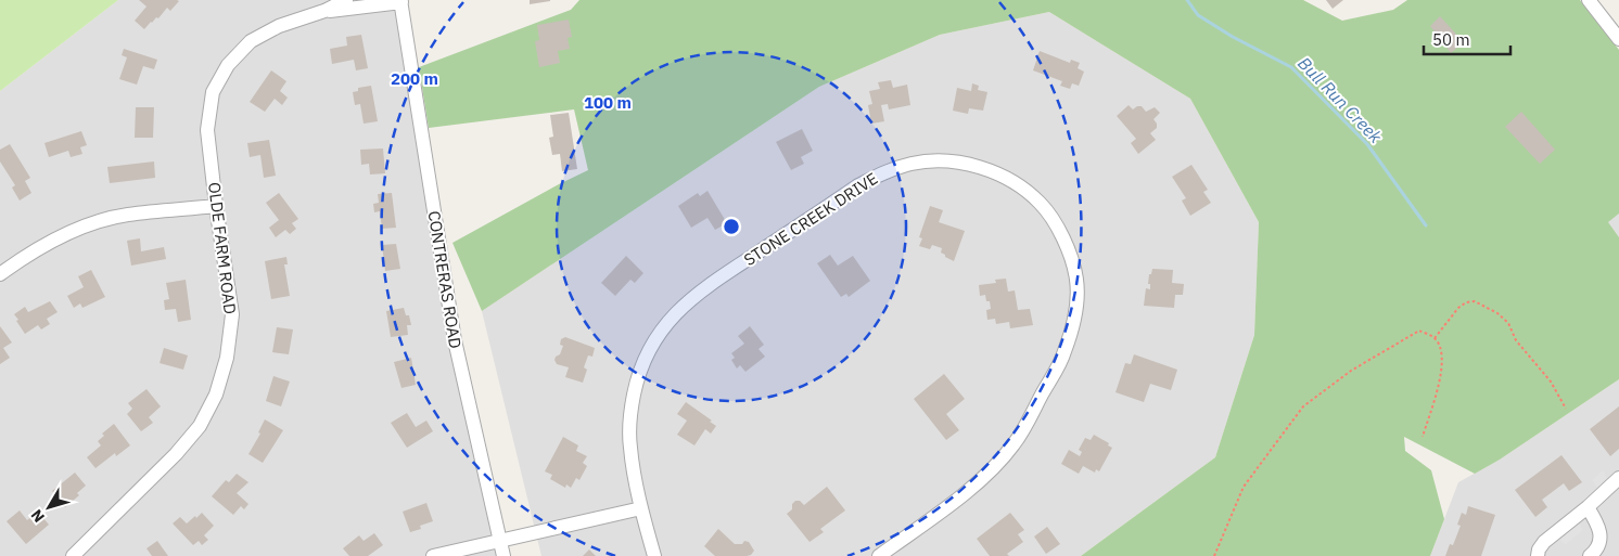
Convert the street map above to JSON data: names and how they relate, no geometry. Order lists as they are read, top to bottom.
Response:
{
  "streets": {
    "street": ["STONE CREEK DRIVE", "OLDE FARM ROAD", "CONTRERAS ROAD"]
  },
  "crossings": [
    ["OLDE FARM ROAD", "CONTRERAS ROAD"]
  ],
  "water": ["Bull Run Creek"],
  "scale_bar": "50 m",
  "north": "bottom left",
  "rings": ["200 m", "100 m"]
}
